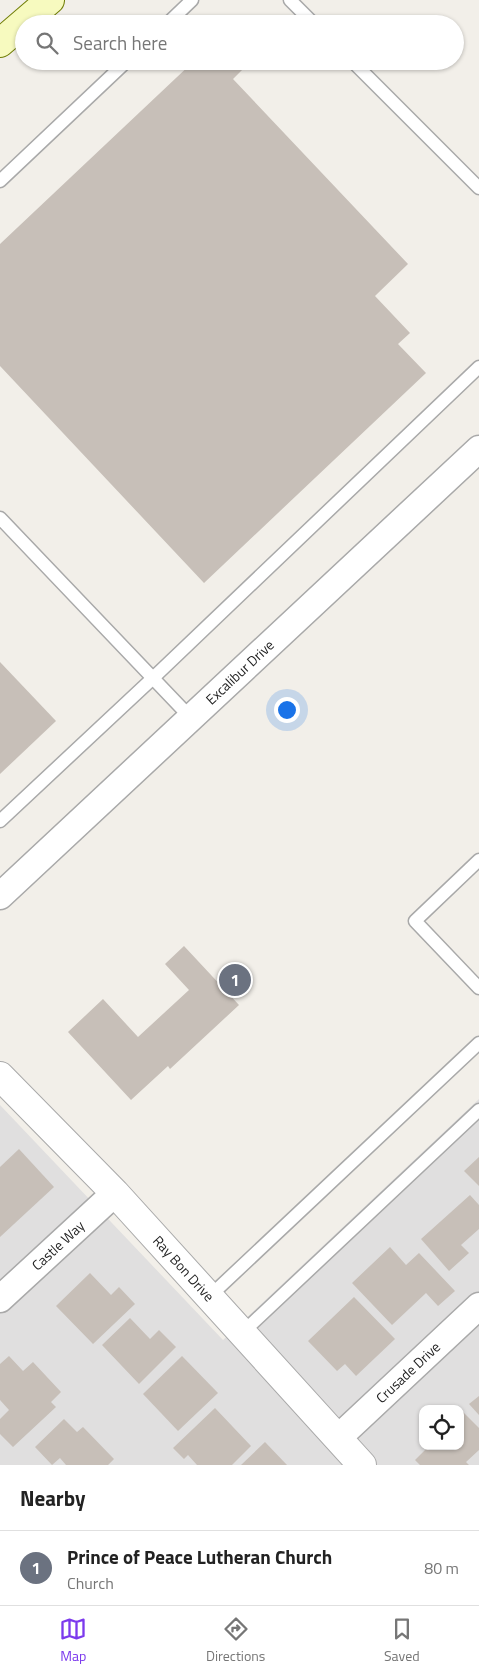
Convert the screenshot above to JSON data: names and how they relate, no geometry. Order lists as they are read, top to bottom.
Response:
{
  "streets": {
    "street": [
      "Excalibur Drive",
      "Castle Way",
      "Ray Bon Drive",
      "Crusade Drive"
    ]
  },
  "crossings": [
    ["Castle Way", "Ray Bon Drive"],
    ["Ray Bon Drive", "Crusade Drive"]
  ],
  "page": {
    "search": "Search here",
    "pins": "1",
    "heading": "Nearby",
    "list": [
      {
        "mark": "1",
        "name": "Prince of Peace Lutheran Church",
        "note": "Church",
        "value": "80 m"
      }
    ],
    "nav": ["Map", "Directions", "Saved"]
  }
}
